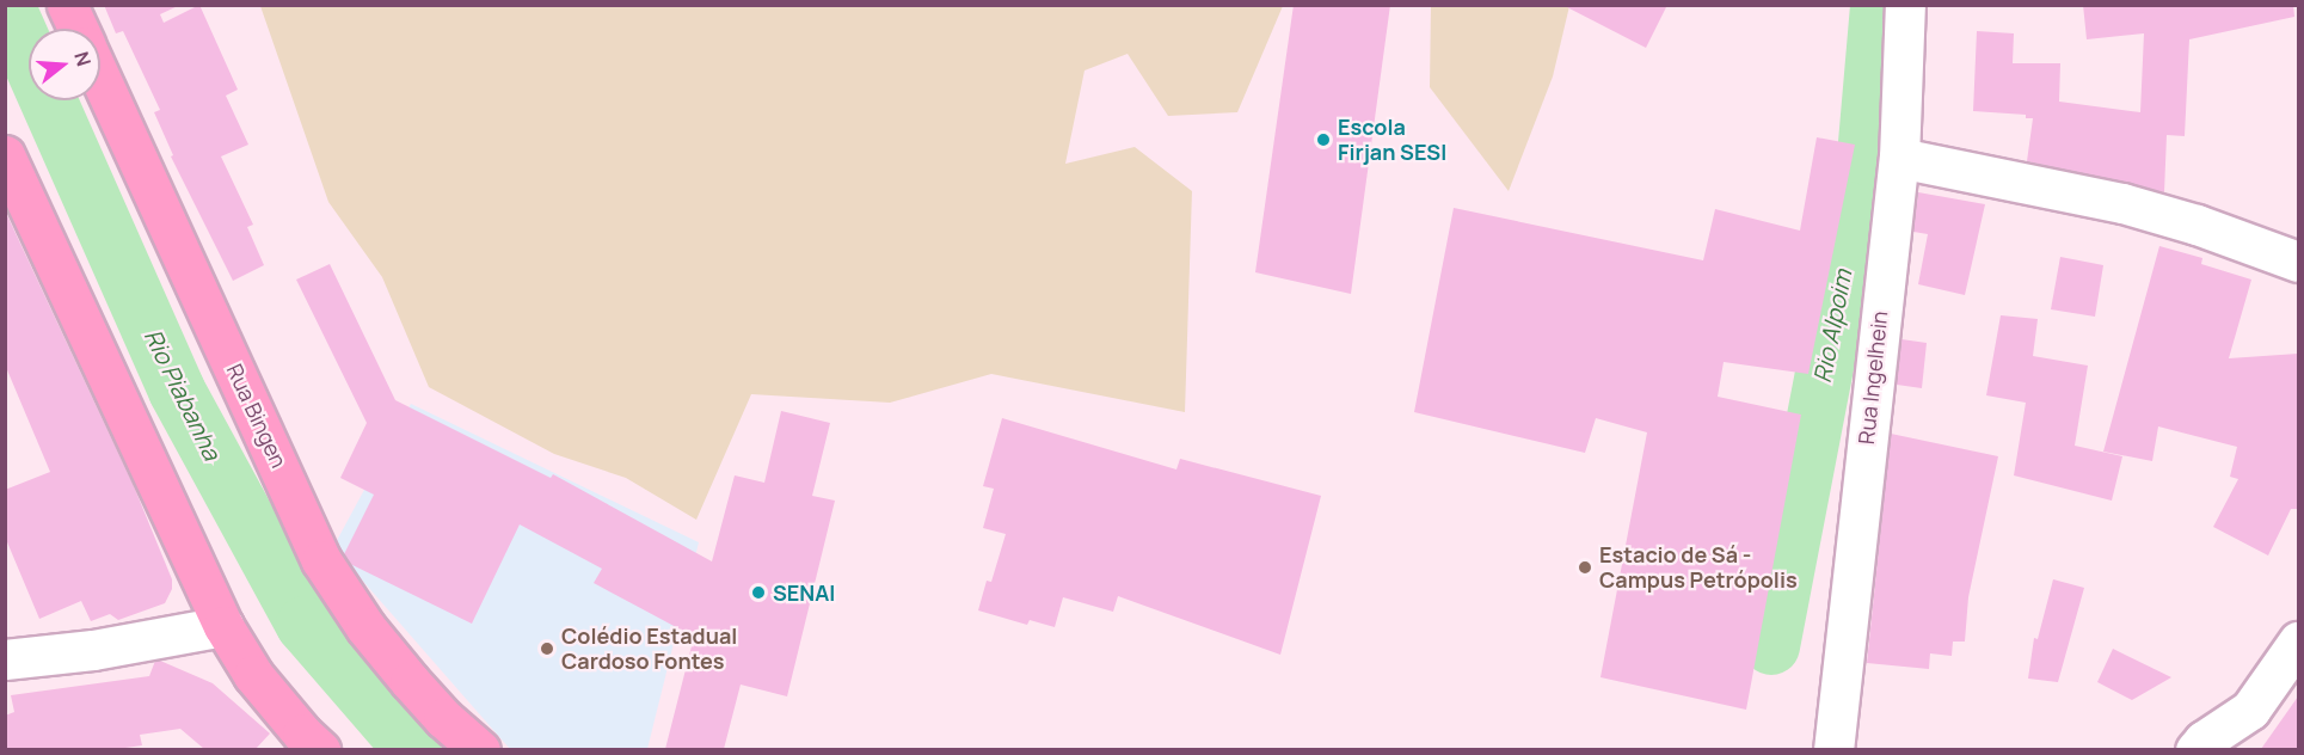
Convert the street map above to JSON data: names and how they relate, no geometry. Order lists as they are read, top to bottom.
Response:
{
  "streets": {
    "main road": ["Rua Bingen"],
    "street": ["Rua Ingelhein"]
  },
  "water": ["Rio Alpoim", "Rio Piabanha"],
  "places": [
    "Escola Firjan SESI",
    "Estacio de Sá - Campus Petrópolis",
    "SENAI",
    "Colédio Estadual Cardoso Fontes"
  ],
  "north": "right"
}
